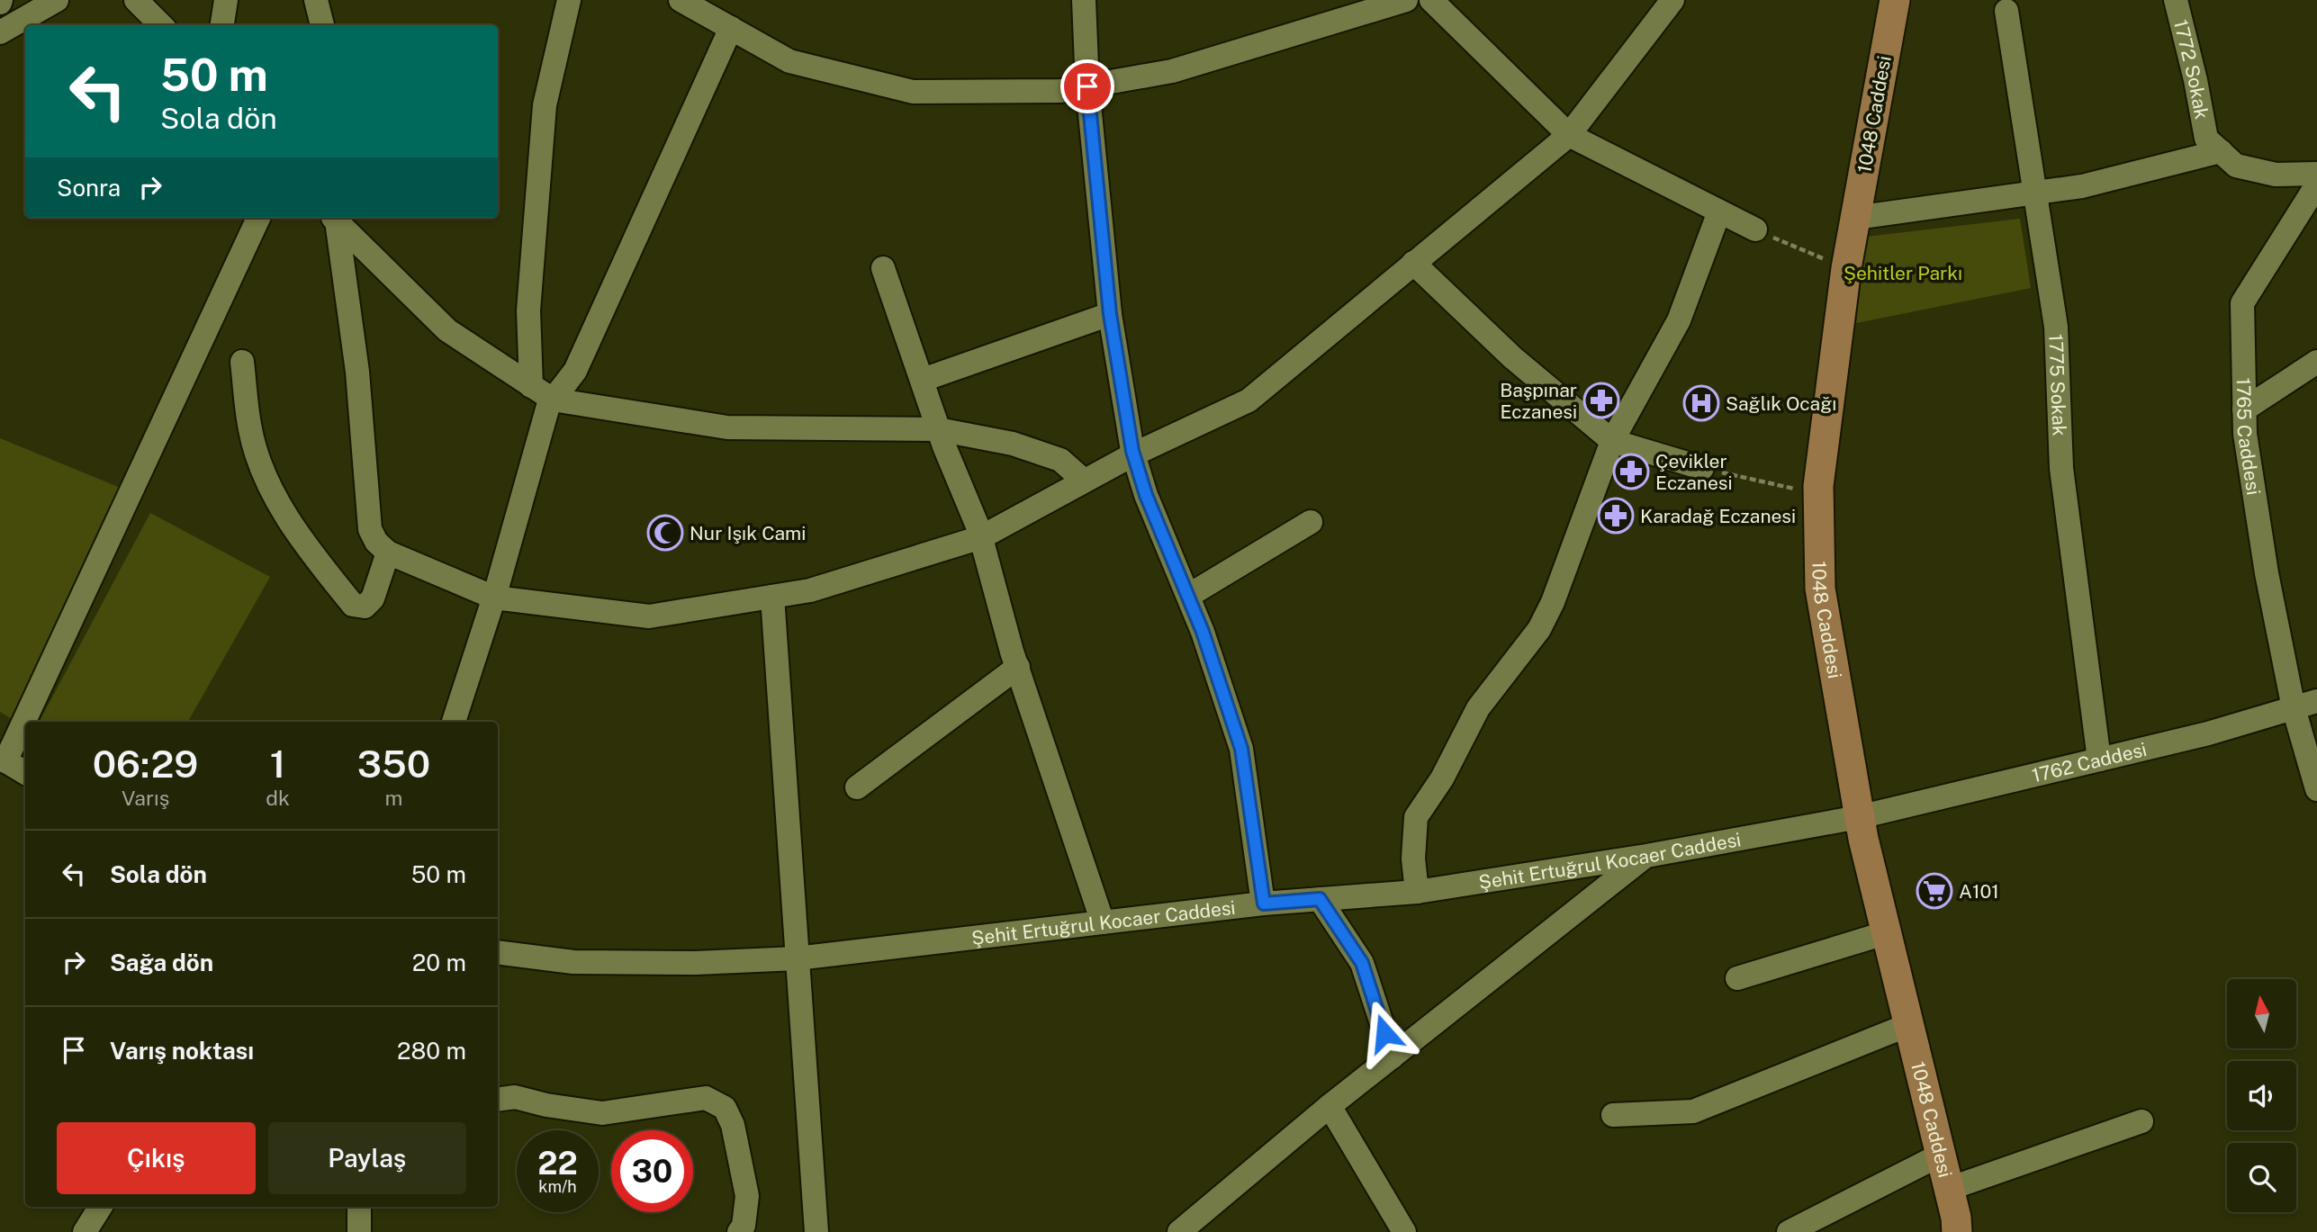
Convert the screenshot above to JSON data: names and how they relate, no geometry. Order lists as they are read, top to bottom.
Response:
{
  "streets": {
    "main road": ["1048 Caddesi"],
    "street": [
      "1772 Sokak",
      "1775 Sokak",
      "1765 Caddesi",
      "1762 Caddesi",
      "Şehit Ertuğrul Kocaer Caddesi"
    ]
  },
  "crossings": [
    ["1048 Caddesi", "1762 Caddesi"],
    ["1048 Caddesi", "Şehit Ertuğrul Kocaer Caddesi"],
    ["1775 Sokak", "1762 Caddesi"],
    ["1765 Caddesi", "1762 Caddesi"],
    ["1762 Caddesi", "Şehit Ertuğrul Kocaer Caddesi"]
  ],
  "parks": ["Şehitler Parkı"],
  "places": {
    "pharmacy": ["Başpınar Eczanesi", "Çevikler Eczanesi", "Karadağ Eczanesi"],
    "hospital": ["Sağlık Ocağı"],
    "mosque": ["Nur Işık Cami"],
    "supermarket": ["A101"]
  },
  "north": "top",
  "page": {
    "turn": ["50 m", "Sola dön"],
    "then": "Sonra",
    "eta": [
      "06:29",
      "Varış",
      "1",
      "dk",
      "350",
      "m"
    ],
    "list": [
      {
        "name": "Sola dön",
        "value": "50 m"
      },
      {
        "name": "Sağa dön",
        "value": "20 m"
      },
      {
        "name": "Varış noktası",
        "value": "280 m"
      }
    ],
    "buttons": ["Çıkış", "Paylaş"],
    "speed": "22 km/h",
    "limit": "30"
  }
}
